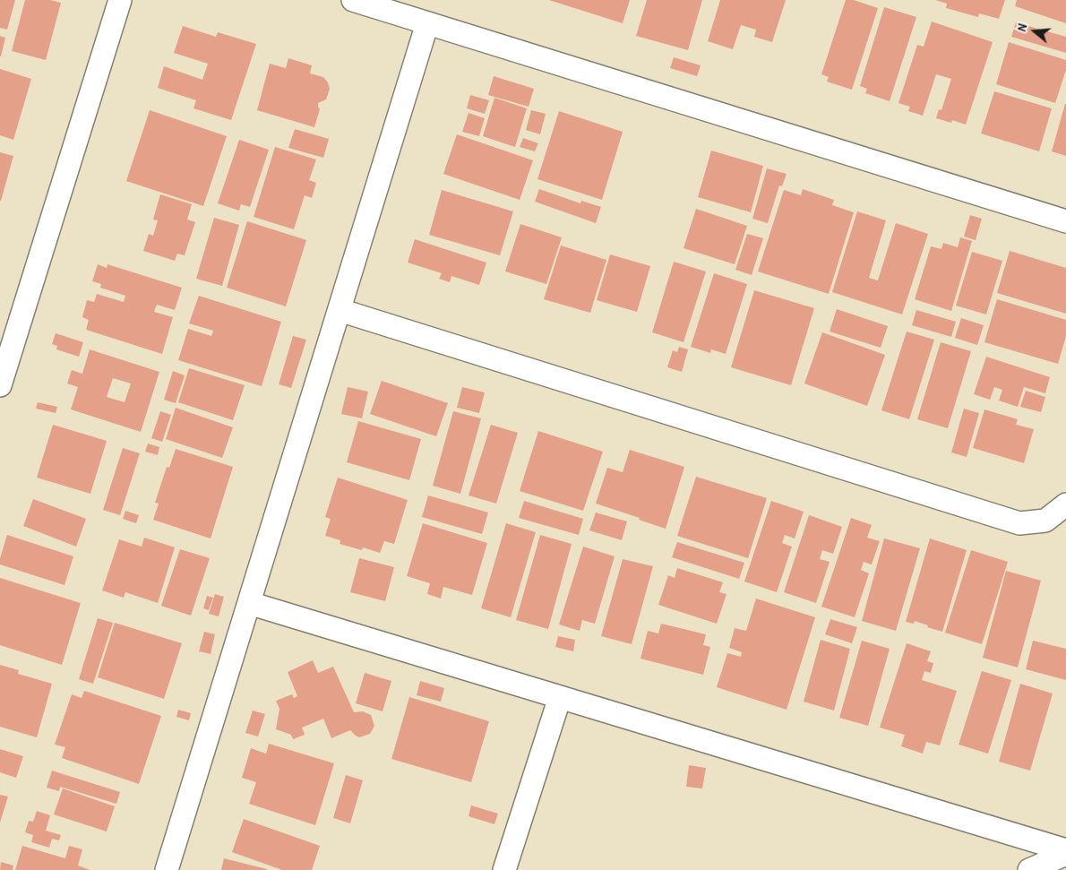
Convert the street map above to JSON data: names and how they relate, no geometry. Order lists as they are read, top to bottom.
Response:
{
  "north": "left"
}
